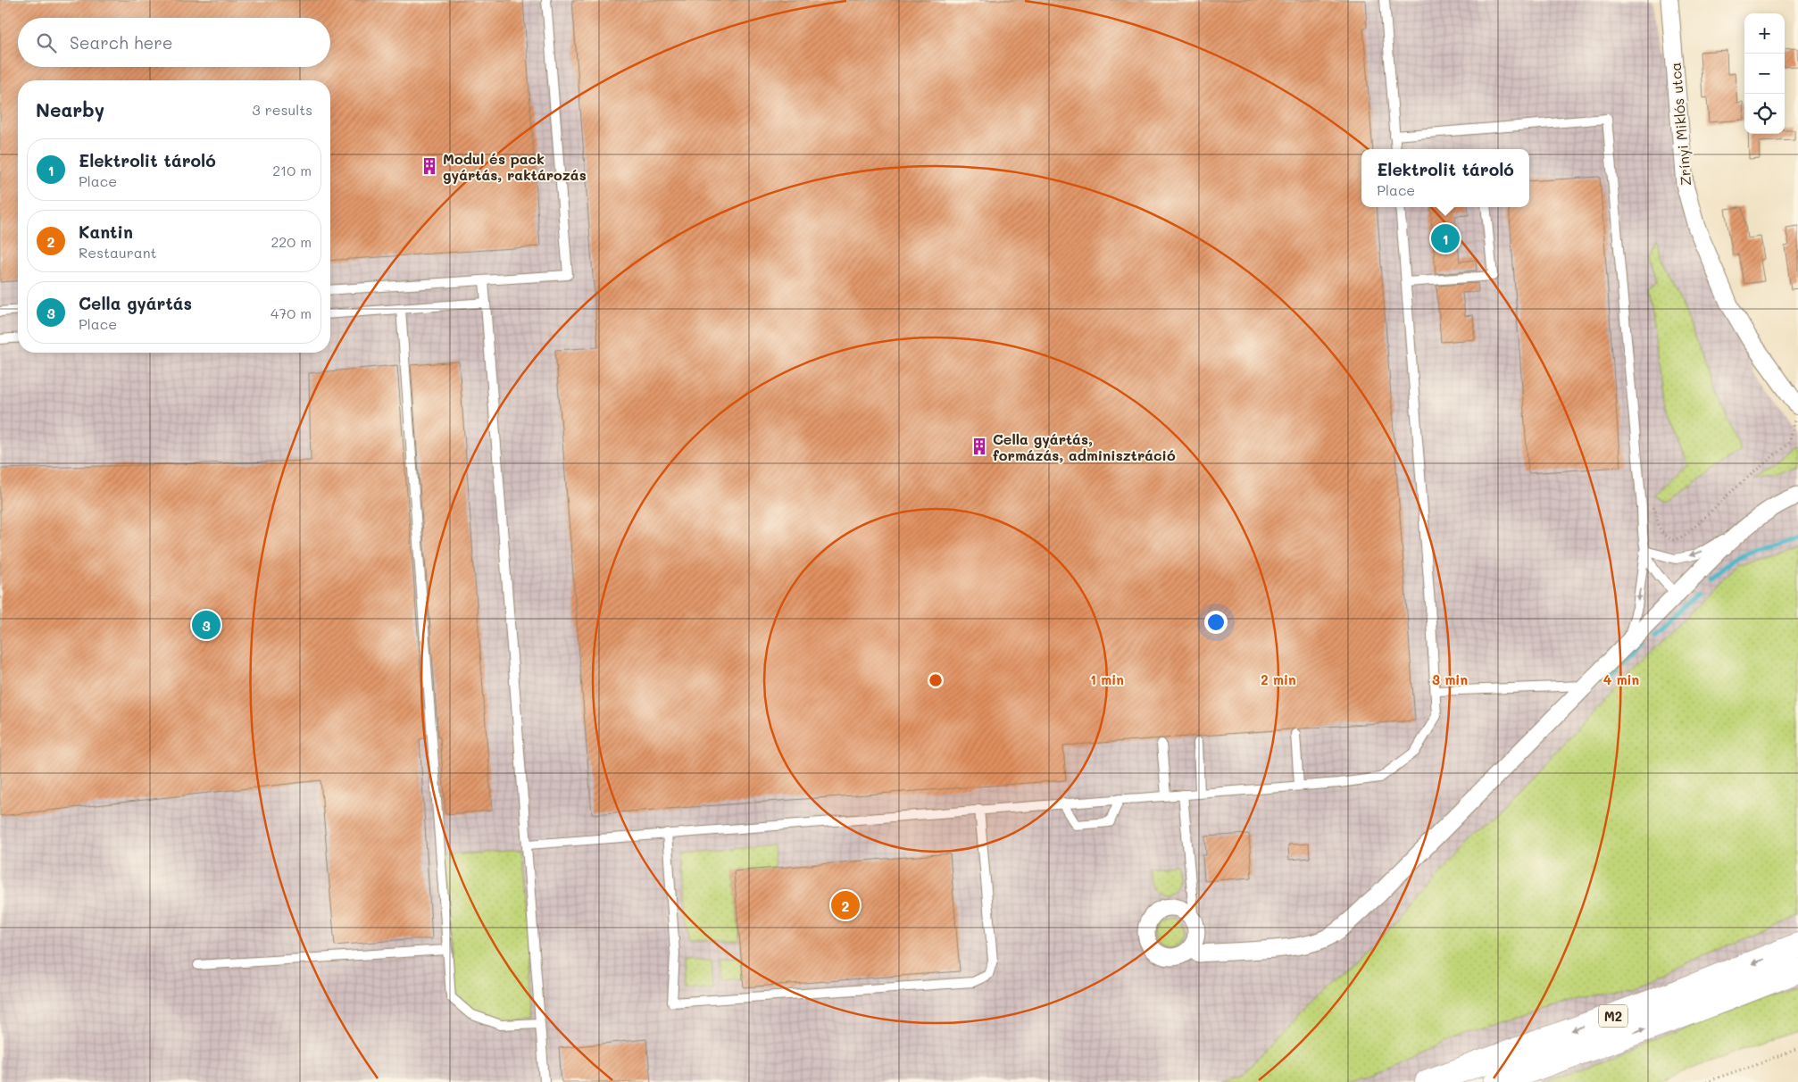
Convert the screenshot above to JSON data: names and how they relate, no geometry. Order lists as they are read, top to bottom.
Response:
{
  "streets": {
    "highway": ["M2"],
    "street": ["Zrínyi Miklós utca"]
  },
  "places": {
    "building": ["Modul és pack gyártás, raktározás", "Cella gyártás, formázás, adminisztráció"]
  },
  "page": {
    "map_buttons": ["+", "−"],
    "search": "Search here",
    "heading": ["Nearby", "3 results"],
    "list": [
      {
        "mark": "1",
        "name": "Elektrolit tároló",
        "note": "Place",
        "value": "210 m"
      },
      {
        "mark": "2",
        "name": "Kantin",
        "note": "Restaurant",
        "value": "220 m"
      },
      {
        "mark": "3",
        "name": "Cella gyártás",
        "note": "Place",
        "value": "470 m"
      }
    ],
    "popup": ["Elektrolit tároló", "Place"],
    "pins": ["1", "3", "2"]
  },
  "rings": [
    "1 min",
    "2 min",
    "3 min",
    "4 min"
  ]
}
